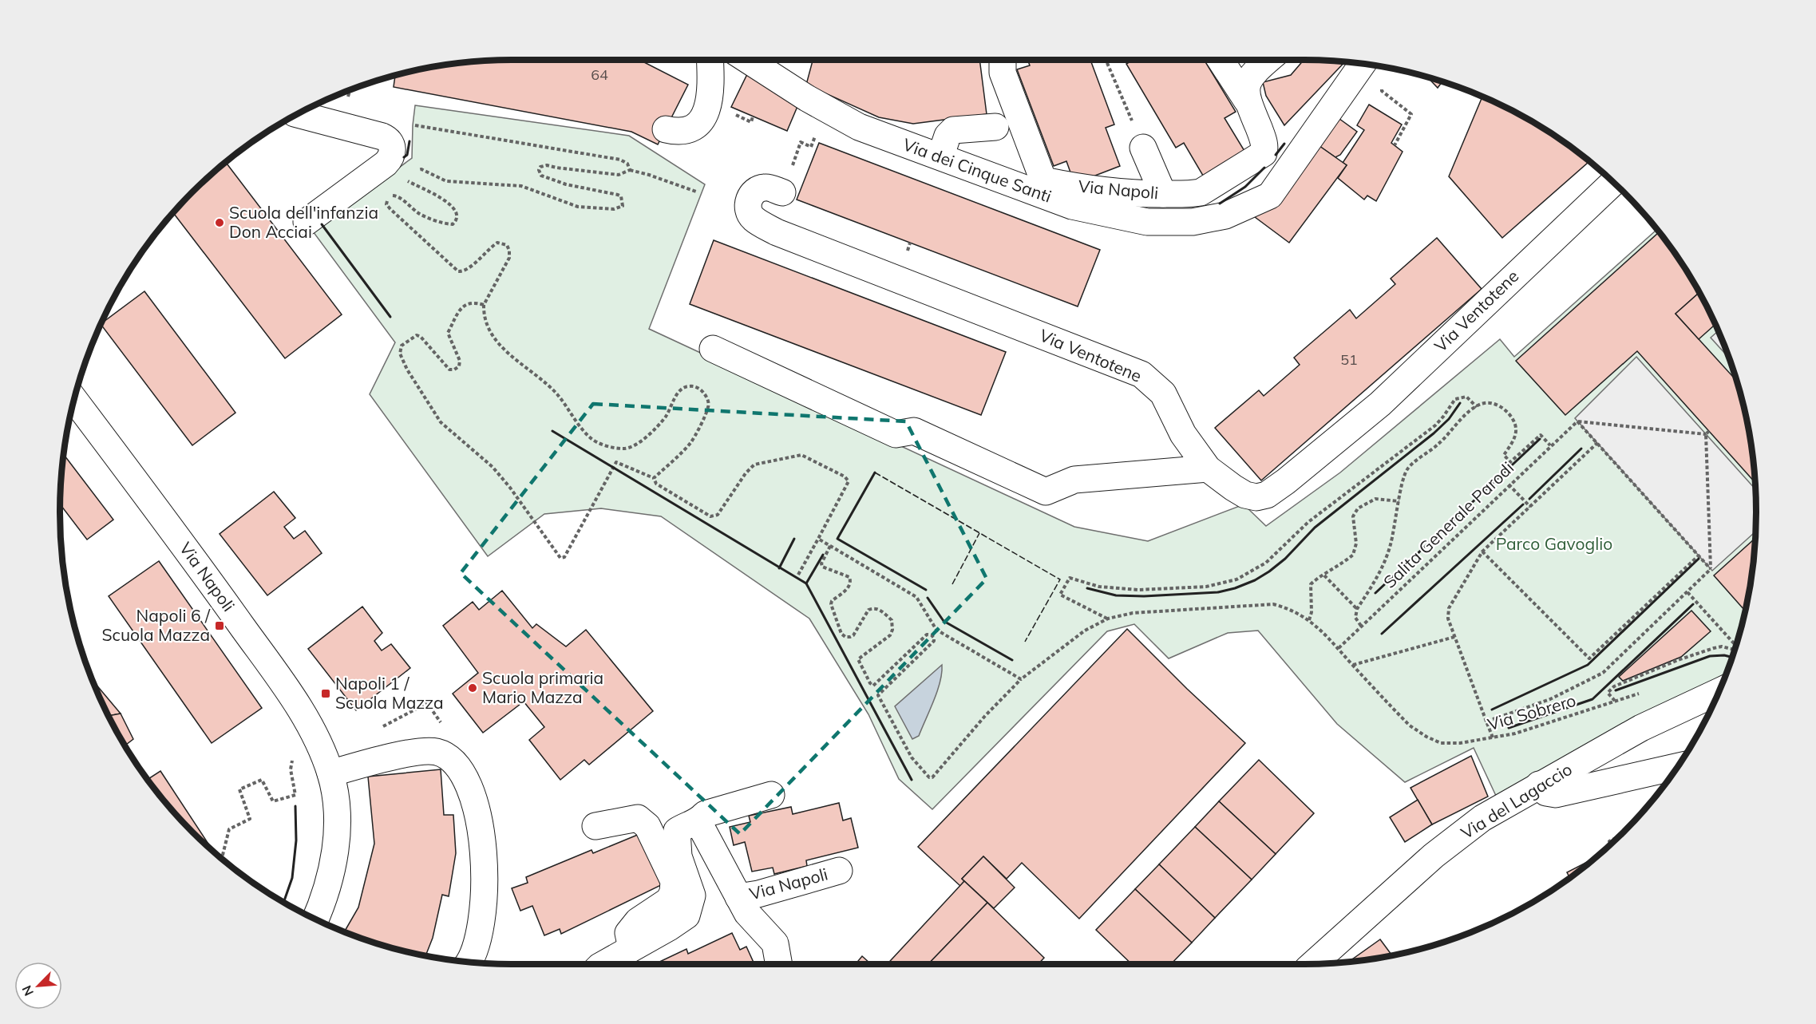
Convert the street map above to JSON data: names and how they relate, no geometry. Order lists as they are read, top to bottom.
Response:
{
  "streets": {
    "street": [
      "Via dei Cinque Santi",
      "Via Napoli",
      "Via Ventotene",
      "Via del Lagaccio"
    ],
    "path": ["Salita Generale Parodi", "Via Sobrero"]
  },
  "crossings": [
    ["Salita Generale Parodi", "Via Sobrero"]
  ],
  "parks": ["Parco Gavoglio"],
  "places": {
    "other": ["Scuola dell'infanzia Don Acciai", "Scuola primaria Mario Mazza"],
    "transit": ["Napoli 6 / Scuola Mazza", "Napoli 1 / Scuola Mazza"]
  },
  "house_numbers": ["64", "51"],
  "north": "bottom left"
}
